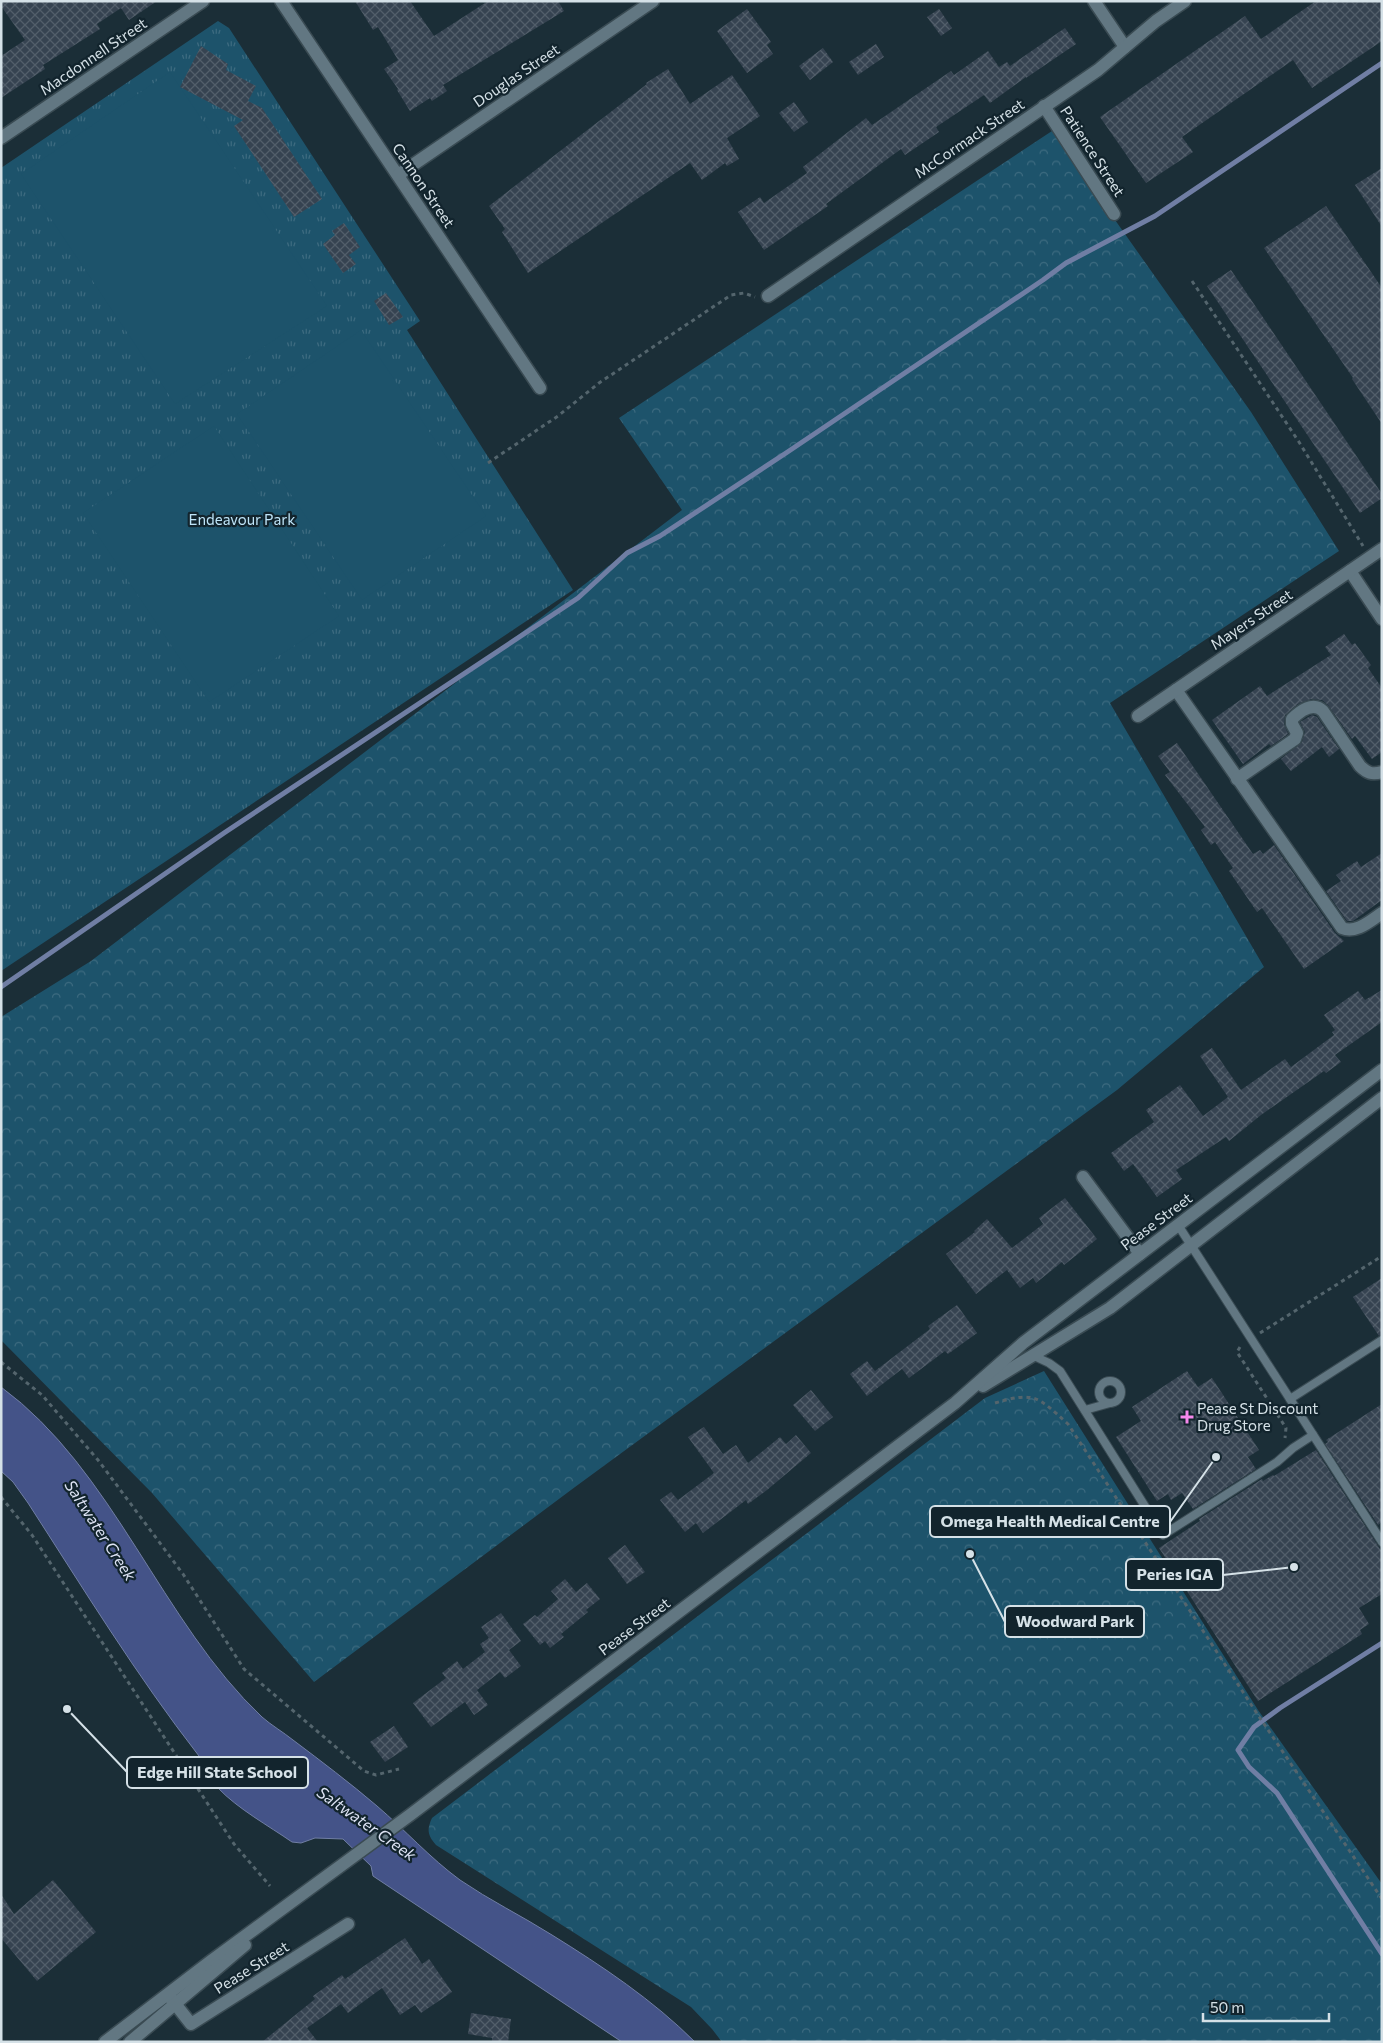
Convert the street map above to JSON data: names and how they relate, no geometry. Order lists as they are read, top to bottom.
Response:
{
  "streets": {
    "street": [
      "Macdonnell Street",
      "Douglas Street",
      "McCormack Street",
      "Patience Street",
      "Cannon Street",
      "Mayers Street",
      "Pease Street"
    ]
  },
  "crossings": [
    ["Douglas Street", "Cannon Street"],
    ["McCormack Street", "Patience Street"]
  ],
  "water": ["Saltwater Creek"],
  "parks": ["Endeavour Park"],
  "places": {
    "health": ["Pease St Discount Drug Store"],
    "other": [
      "Omega Health Medical Centre",
      "Woodward Park",
      "Peries IGA",
      "Edge Hill State School"
    ]
  },
  "scale_bar": "50 m"
}
